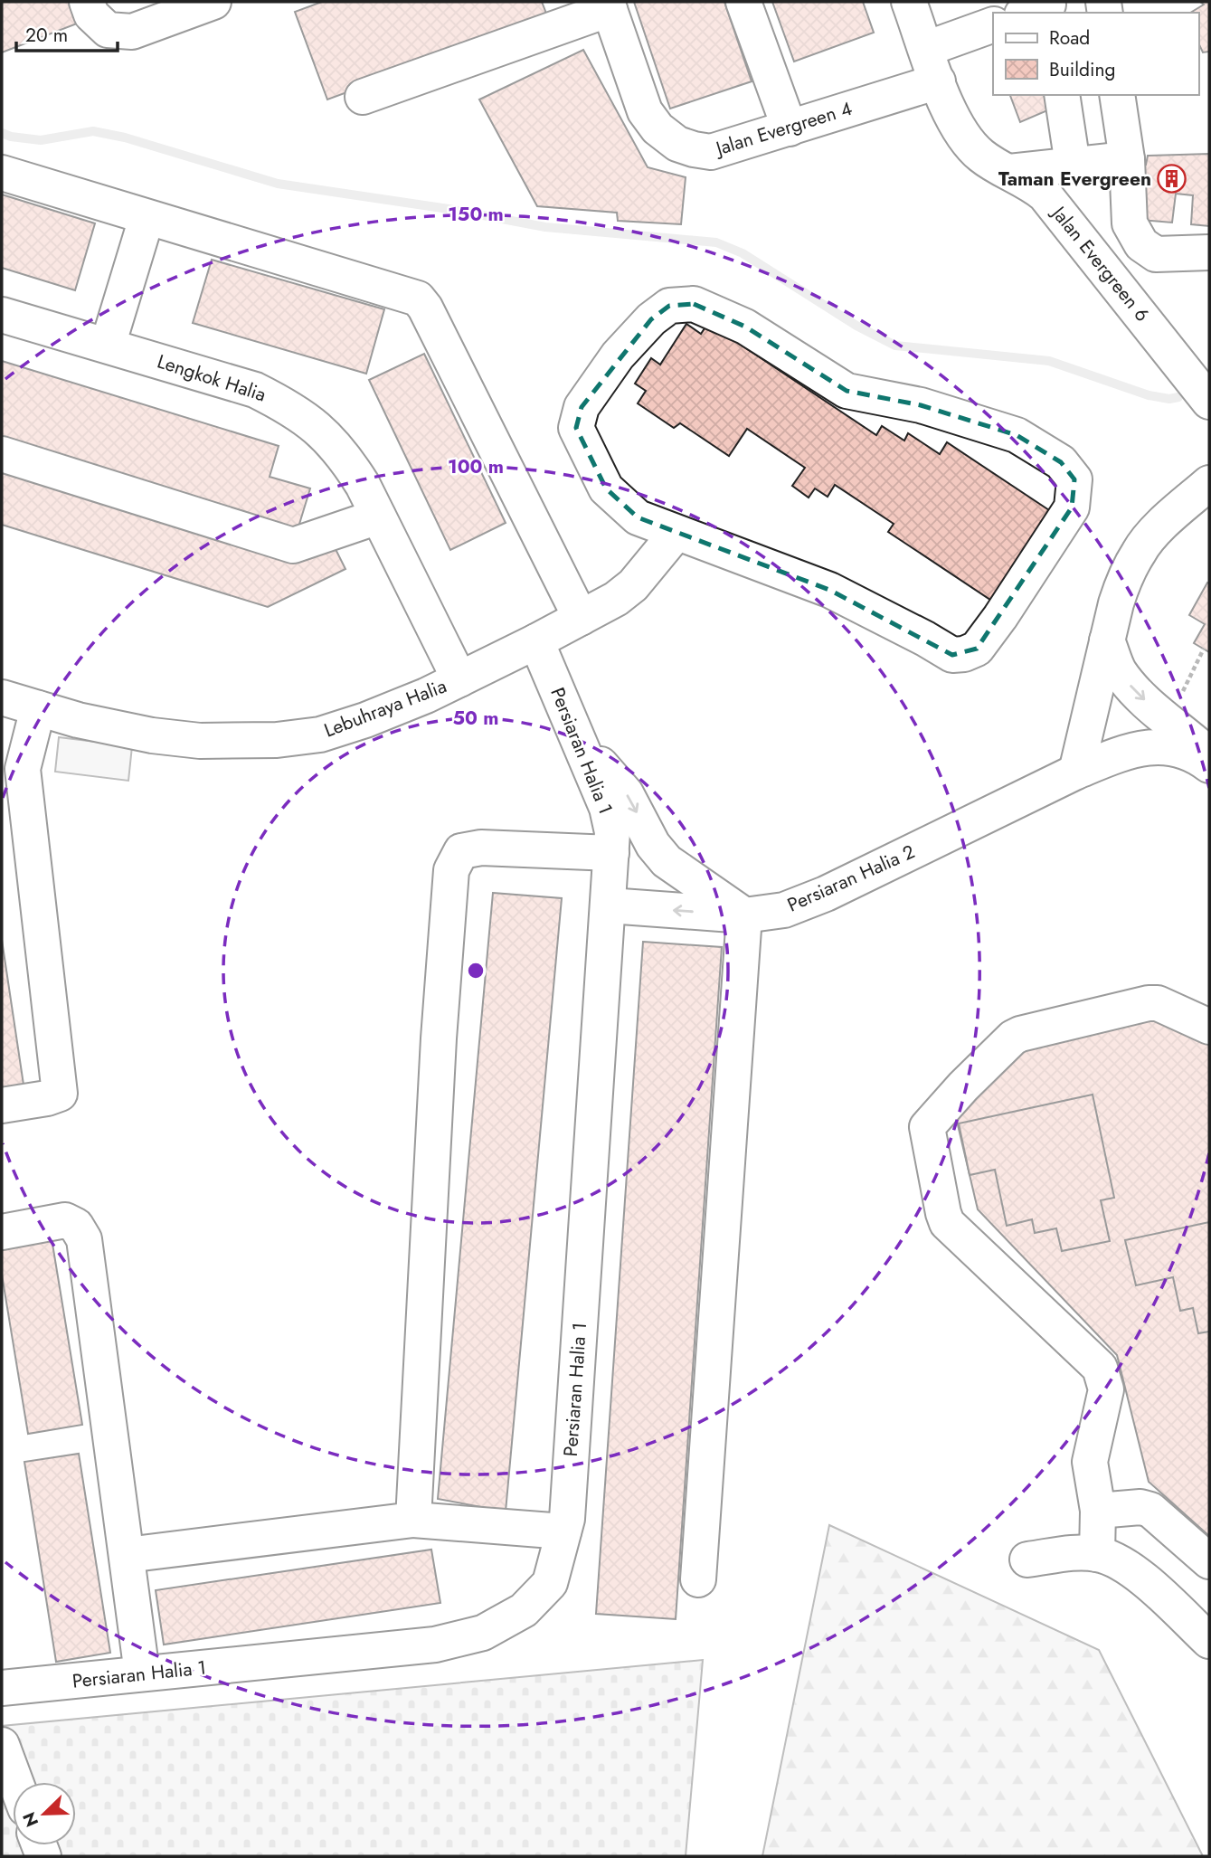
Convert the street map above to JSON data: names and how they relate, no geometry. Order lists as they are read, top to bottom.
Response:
{
  "streets": {
    "street": [
      "Jalan Evergreen 4",
      "Jalan Evergreen 6",
      "Lengkok Halia",
      "Lebuhraya Halia",
      "Persiaran Halia 1",
      "Persiaran Halia 2"
    ]
  },
  "crossings": [
    ["Jalan Evergreen 4", "Jalan Evergreen 6"],
    ["Lengkok Halia", "Lebuhraya Halia"],
    ["Lebuhraya Halia", "Persiaran Halia 1"],
    ["Persiaran Halia 1", "Persiaran Halia 2"]
  ],
  "places": {
    "building": ["Taman Evergreen"]
  },
  "legend": ["Road", "Building"],
  "scale_bar": "20 m",
  "north": "bottom left",
  "rings": ["150 m", "100 m", "50 m"]
}
